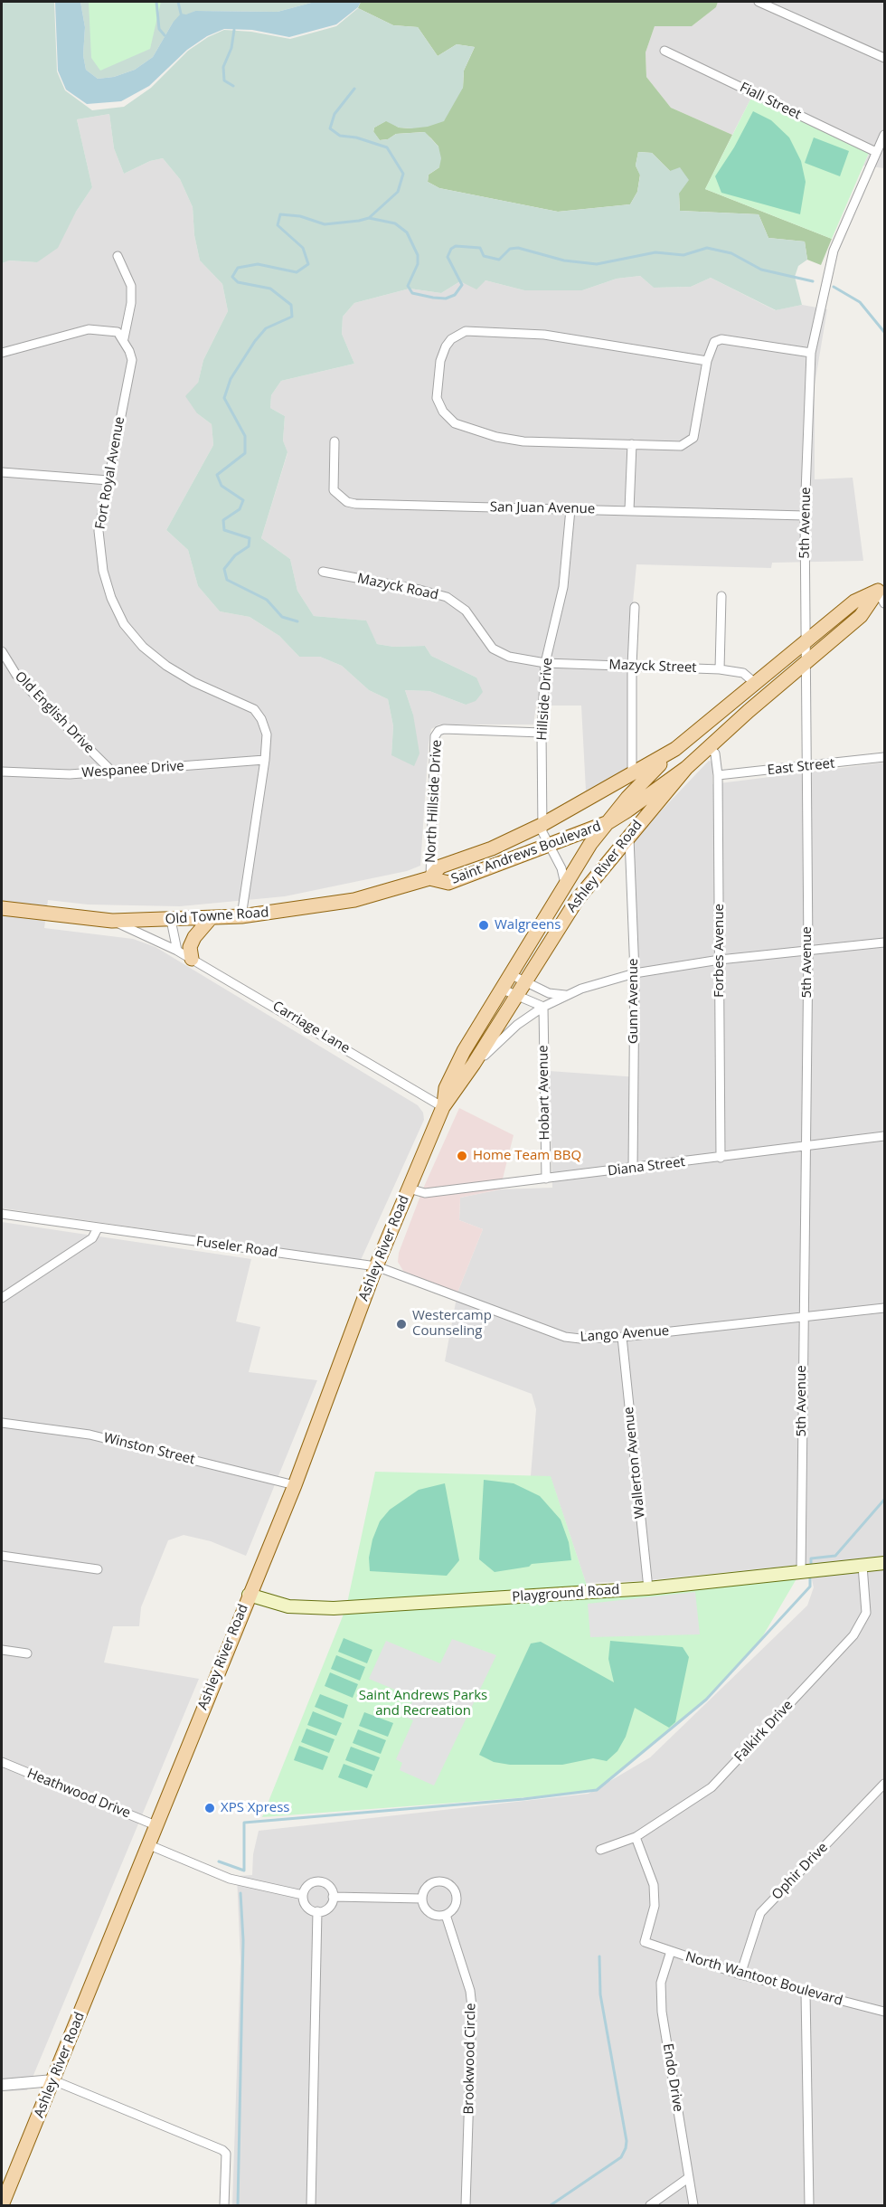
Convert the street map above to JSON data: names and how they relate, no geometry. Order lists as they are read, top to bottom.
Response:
{
  "streets": {
    "main road": [
      "Saint Andrews Boulevard",
      "Ashley River Road",
      "Old Towne Road",
      "Playground Road"
    ],
    "street": [
      "Fiall Street",
      "Fort Royal Avenue",
      "San Juan Avenue",
      "5th Avenue",
      "Mazyck Road",
      "Mazyck Street",
      "Hillside Drive",
      "Old English Drive",
      "East Street",
      "Wespanee Drive",
      "North Hillside Drive",
      "Forbes Avenue",
      "Gunn Avenue",
      "Carriage Lane",
      "Hobart Avenue",
      "Diana Street",
      "Fuseler Road",
      "Lango Avenue",
      "Winston Street",
      "Wallerton Avenue",
      "Falkirk Drive",
      "Heathwood Drive",
      "Ophir Drive",
      "North Wantoot Boulevard",
      "Brookwood Circle",
      "Endo Drive"
    ]
  },
  "crossings": [
    ["Fiall Street", "5th Avenue"],
    ["Fort Royal Avenue", "Wespanee Drive"],
    ["Fort Royal Avenue", "Old Towne Road"],
    ["San Juan Avenue", "5th Avenue"],
    ["San Juan Avenue", "Hillside Drive"],
    ["5th Avenue", "East Street"],
    ["5th Avenue", "Saint Andrews Boulevard"],
    ["5th Avenue", "Diana Street"],
    ["5th Avenue", "Lango Avenue"],
    ["5th Avenue", "Playground Road"],
    ["Mazyck Road", "Mazyck Street"],
    ["Mazyck Road", "Hillside Drive"],
    ["Mazyck Street", "Hillside Drive"],
    ["Mazyck Street", "Saint Andrews Boulevard"],
    ["Hillside Drive", "North Hillside Drive"],
    ["Hillside Drive", "Saint Andrews Boulevard"],
    ["Hillside Drive", "Ashley River Road"],
    ["Old English Drive", "Wespanee Drive"],
    ["East Street", "Forbes Avenue"],
    ["North Hillside Drive", "Saint Andrews Boulevard"],
    ["North Hillside Drive", "Old Towne Road"],
    ["Saint Andrews Boulevard", "Ashley River Road"],
    ["Saint Andrews Boulevard", "Old Towne Road"],
    ["Saint Andrews Boulevard", "Forbes Avenue"],
    ["Ashley River Road", "Gunn Avenue"],
    ["Ashley River Road", "Carriage Lane"],
    ["Ashley River Road", "Diana Street"],
    ["Ashley River Road", "Fuseler Road"],
    ["Ashley River Road", "Lango Avenue"],
    ["Ashley River Road", "Winston Street"],
    ["Ashley River Road", "Playground Road"],
    ["Ashley River Road", "Heathwood Drive"],
    ["Old Towne Road", "Carriage Lane"],
    ["Forbes Avenue", "Diana Street"],
    ["Gunn Avenue", "Diana Street"],
    ["Hobart Avenue", "Diana Street"],
    ["Fuseler Road", "Lango Avenue"],
    ["Lango Avenue", "Wallerton Avenue"],
    ["Wallerton Avenue", "Playground Road"],
    ["Playground Road", "Falkirk Drive"],
    ["Falkirk Drive", "North Wantoot Boulevard"],
    ["Ophir Drive", "North Wantoot Boulevard"],
    ["North Wantoot Boulevard", "Endo Drive"]
  ],
  "parks": ["Saint Andrews Parks and Recreation"],
  "places": [
    "Walgreens",
    "Home Team BBQ",
    "Westercamp Counseling",
    "XPS Xpress"
  ]
}
